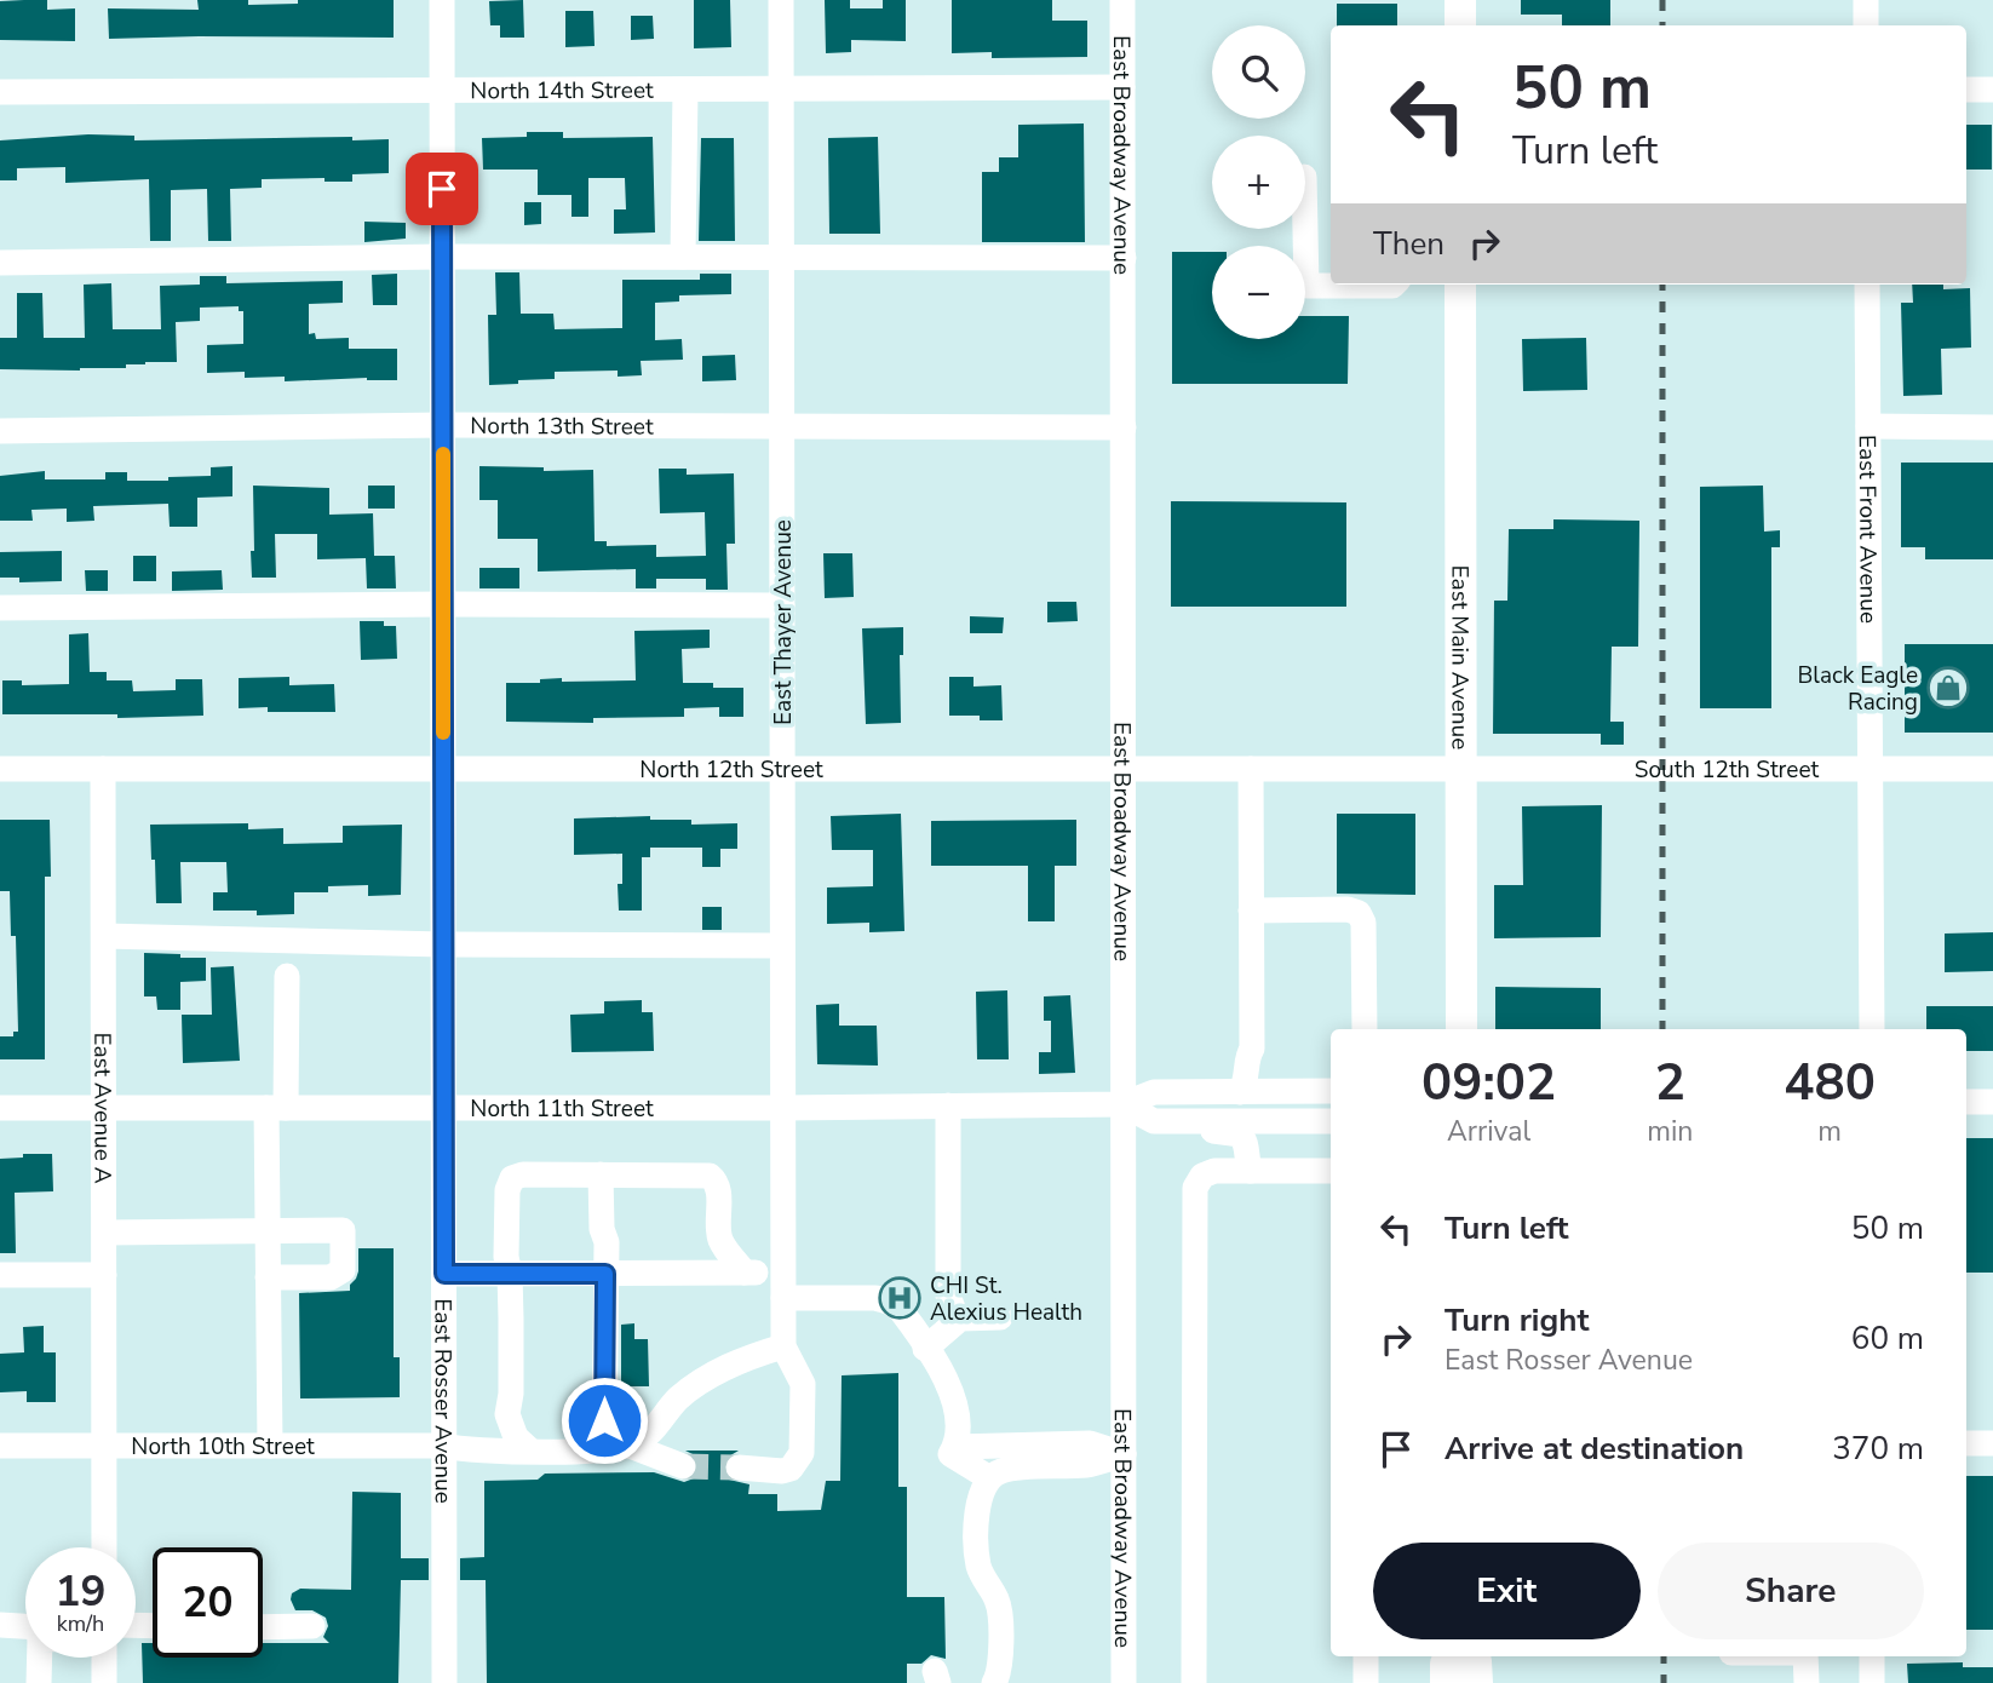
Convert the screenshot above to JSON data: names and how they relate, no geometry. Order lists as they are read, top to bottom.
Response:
{
  "streets": {
    "main road": ["East Main Avenue"],
    "street": [
      "North 14th Street",
      "East Broadway Avenue",
      "North 13th Street",
      "East Front Avenue",
      "East Thayer Avenue",
      "South 12th Street",
      "North 12th Street",
      "East Avenue A",
      "North 11th Street",
      "East Rosser Avenue",
      "North 10th Street"
    ]
  },
  "crossings": [
    ["North 14th Street", "East Broadway Avenue"],
    ["North 14th Street", "East Thayer Avenue"],
    ["North 14th Street", "East Rosser Avenue"],
    ["East Broadway Avenue", "North 13th Street"],
    ["East Broadway Avenue", "North 12th Street"],
    ["East Broadway Avenue", "North 11th Street"],
    ["North 13th Street", "East Thayer Avenue"],
    ["North 13th Street", "East Rosser Avenue"],
    ["East Front Avenue", "South 12th Street"],
    ["East Thayer Avenue", "North 12th Street"],
    ["East Thayer Avenue", "North 11th Street"],
    ["East Main Avenue", "South 12th Street"],
    ["East Main Avenue", "North 12th Street"],
    ["South 12th Street", "North 12th Street"],
    ["North 12th Street", "East Avenue A"],
    ["North 12th Street", "East Rosser Avenue"],
    ["East Avenue A", "North 11th Street"],
    ["East Avenue A", "North 10th Street"],
    ["North 11th Street", "East Rosser Avenue"],
    ["East Rosser Avenue", "North 10th Street"]
  ],
  "places": {
    "shop": ["Black Eagle Racing"],
    "hospital": ["CHI St. Alexius Health"]
  },
  "page": {
    "map_buttons": ["+", "−"],
    "turn": ["50 m", "Turn left"],
    "then": "Then",
    "eta": [
      "09:02",
      "Arrival",
      "2",
      "min",
      "480",
      "m"
    ],
    "list": [
      {
        "name": "Turn left",
        "value": "50 m"
      },
      {
        "name": "Turn right",
        "note": "East Rosser Avenue",
        "value": "60 m"
      },
      {
        "name": "Arrive at destination",
        "value": "370 m"
      }
    ],
    "buttons": ["Exit", "Share"],
    "speed": "19 km/h",
    "limit": "20"
  }
}
